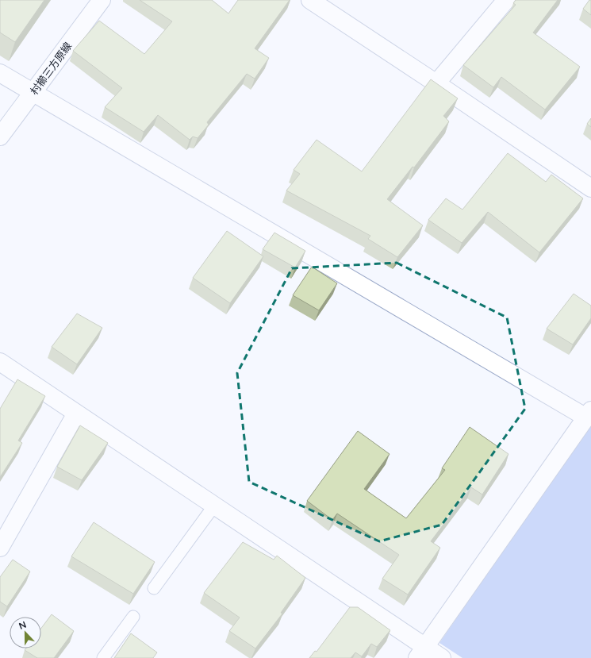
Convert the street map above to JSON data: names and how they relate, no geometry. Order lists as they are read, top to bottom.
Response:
{
  "streets": {
    "street": ["村櫛三方原線"]
  },
  "north": "top"
}
